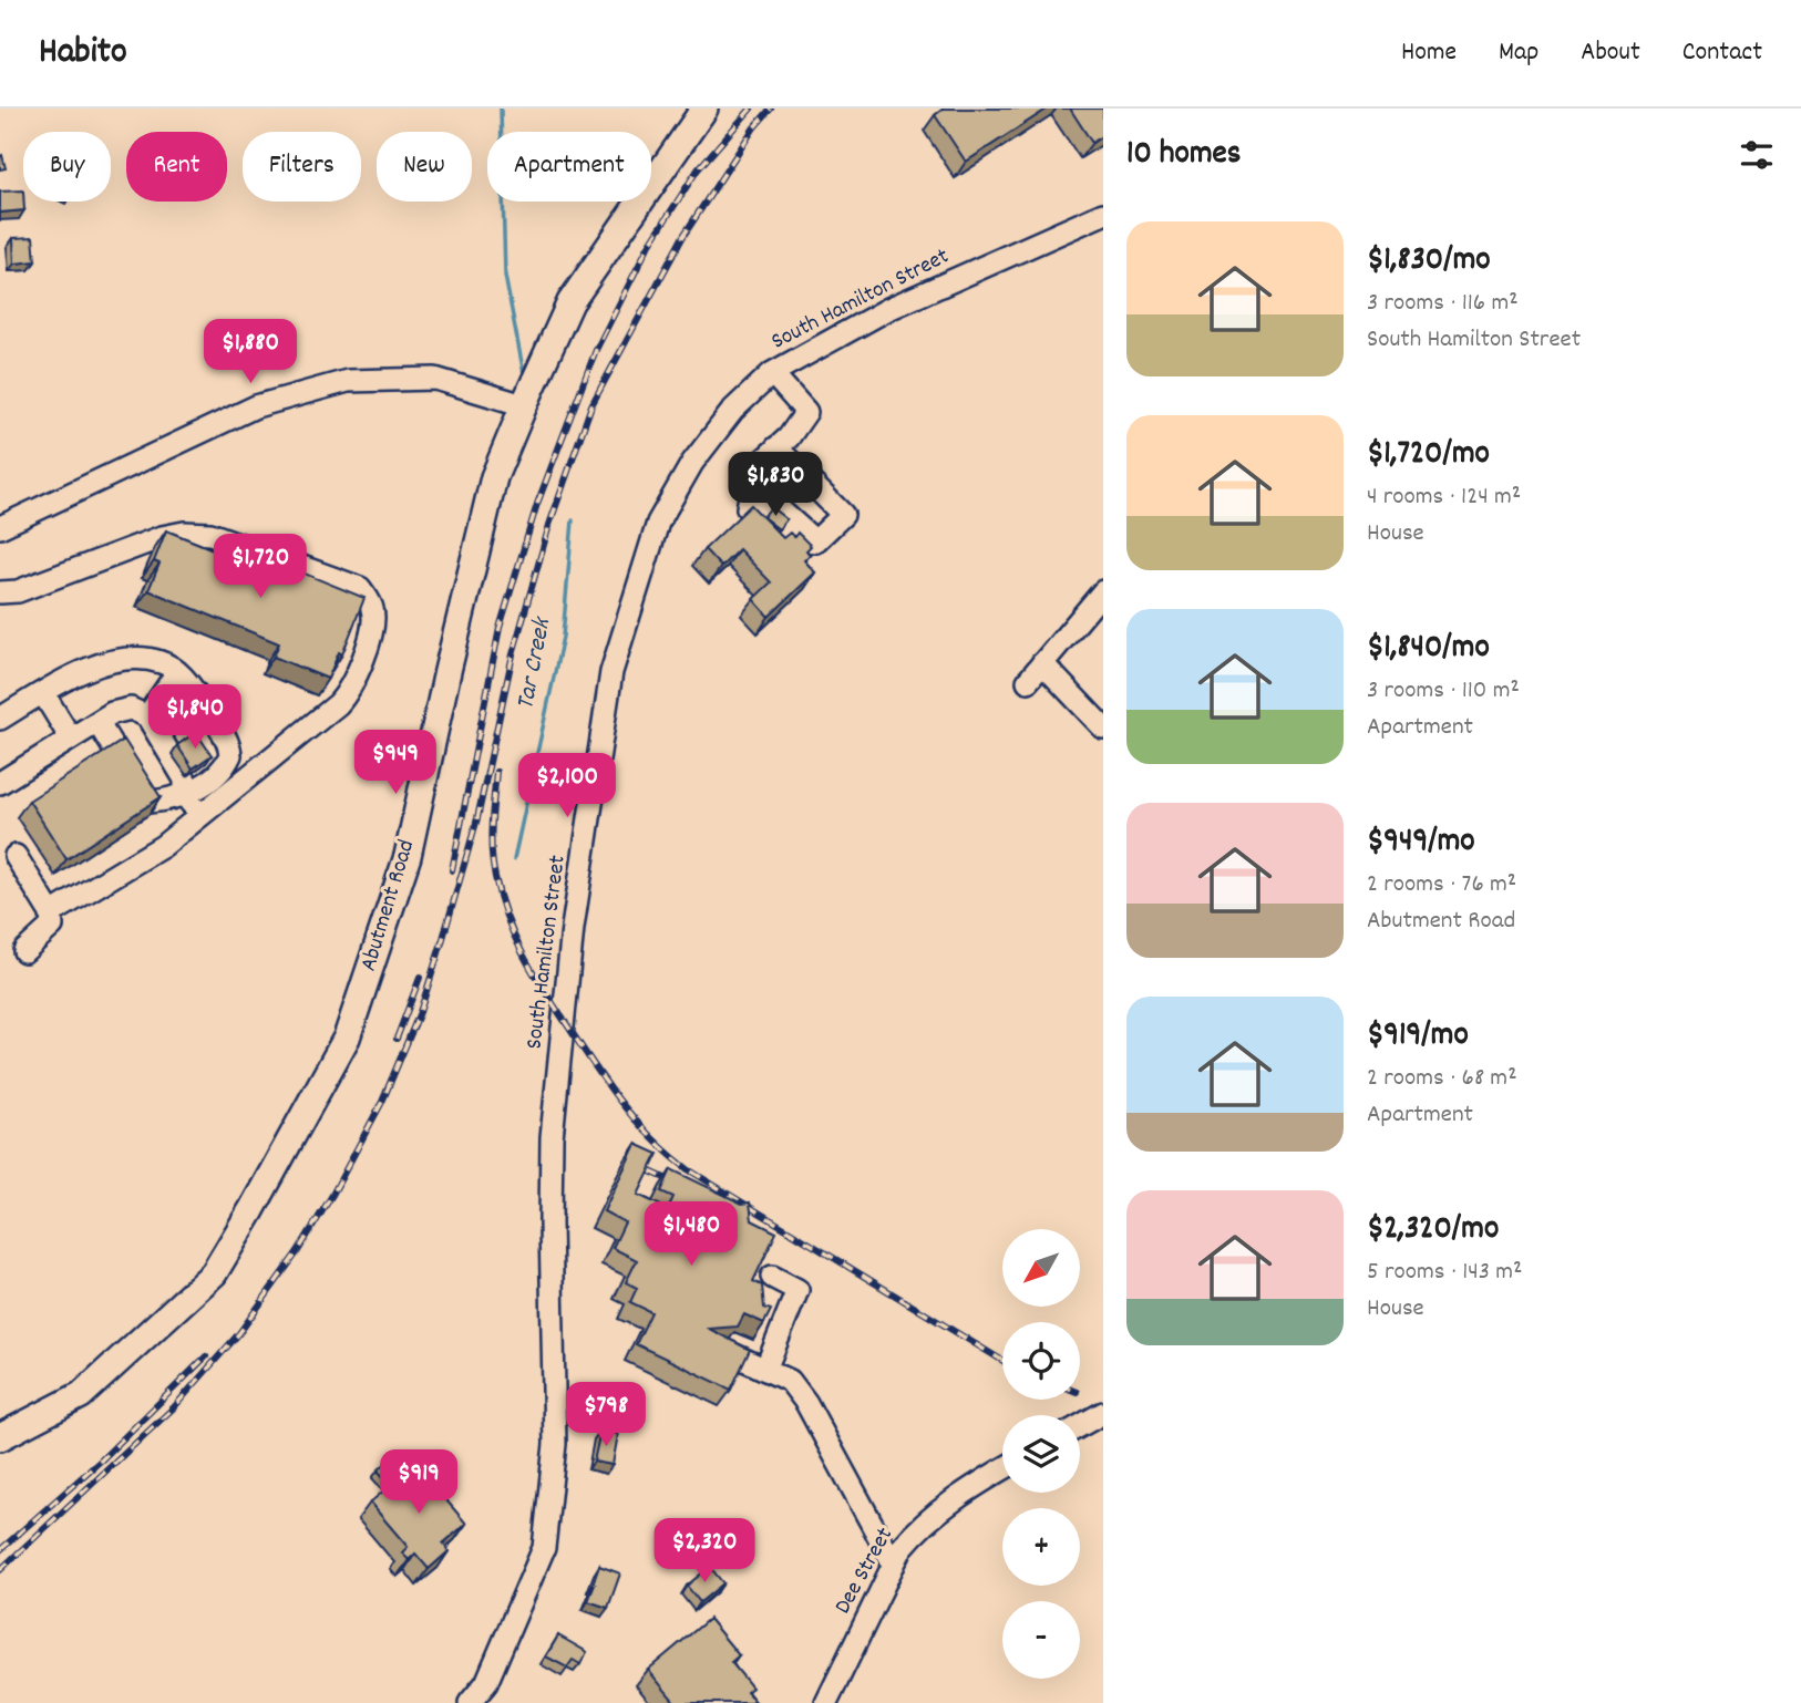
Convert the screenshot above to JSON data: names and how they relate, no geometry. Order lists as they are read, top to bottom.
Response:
{
  "streets": {
    "main road": ["Abutment Road"],
    "street": ["South Hamilton Street", "Dee Street"]
  },
  "water": ["Tar Creek"],
  "north": "bottom left",
  "page": {
    "header": "Habito",
    "nav": [
      "Home",
      "Map",
      "About",
      "Contact"
    ],
    "heading": "10 homes",
    "chip": [
      "Buy",
      "Rent",
      "Filters",
      "New",
      "Apartment"
    ],
    "list": [
      {
        "name": "$1,830/mo",
        "note": "3 rooms · 116 m² · South Hamilton Street"
      },
      {
        "name": "$1,720/mo",
        "note": "4 rooms · 124 m² · House"
      },
      {
        "name": "$1,840/mo",
        "note": "3 rooms · 110 m² · Apartment"
      },
      {
        "name": "$949/mo",
        "note": "2 rooms · 76 m² · Abutment Road"
      },
      {
        "name": "$919/mo",
        "note": "2 rooms · 68 m² · Apartment"
      },
      {
        "name": "$2,320/mo",
        "note": "5 rooms · 143 m² · House"
      }
    ],
    "price": [
      "$1,880",
      "$1,830",
      "$1,720",
      "$1,840",
      "$949",
      "$2,100",
      "$1,480",
      "$798",
      "$919",
      "$2,320"
    ],
    "map_buttons": ["+", "−"]
  }
}
